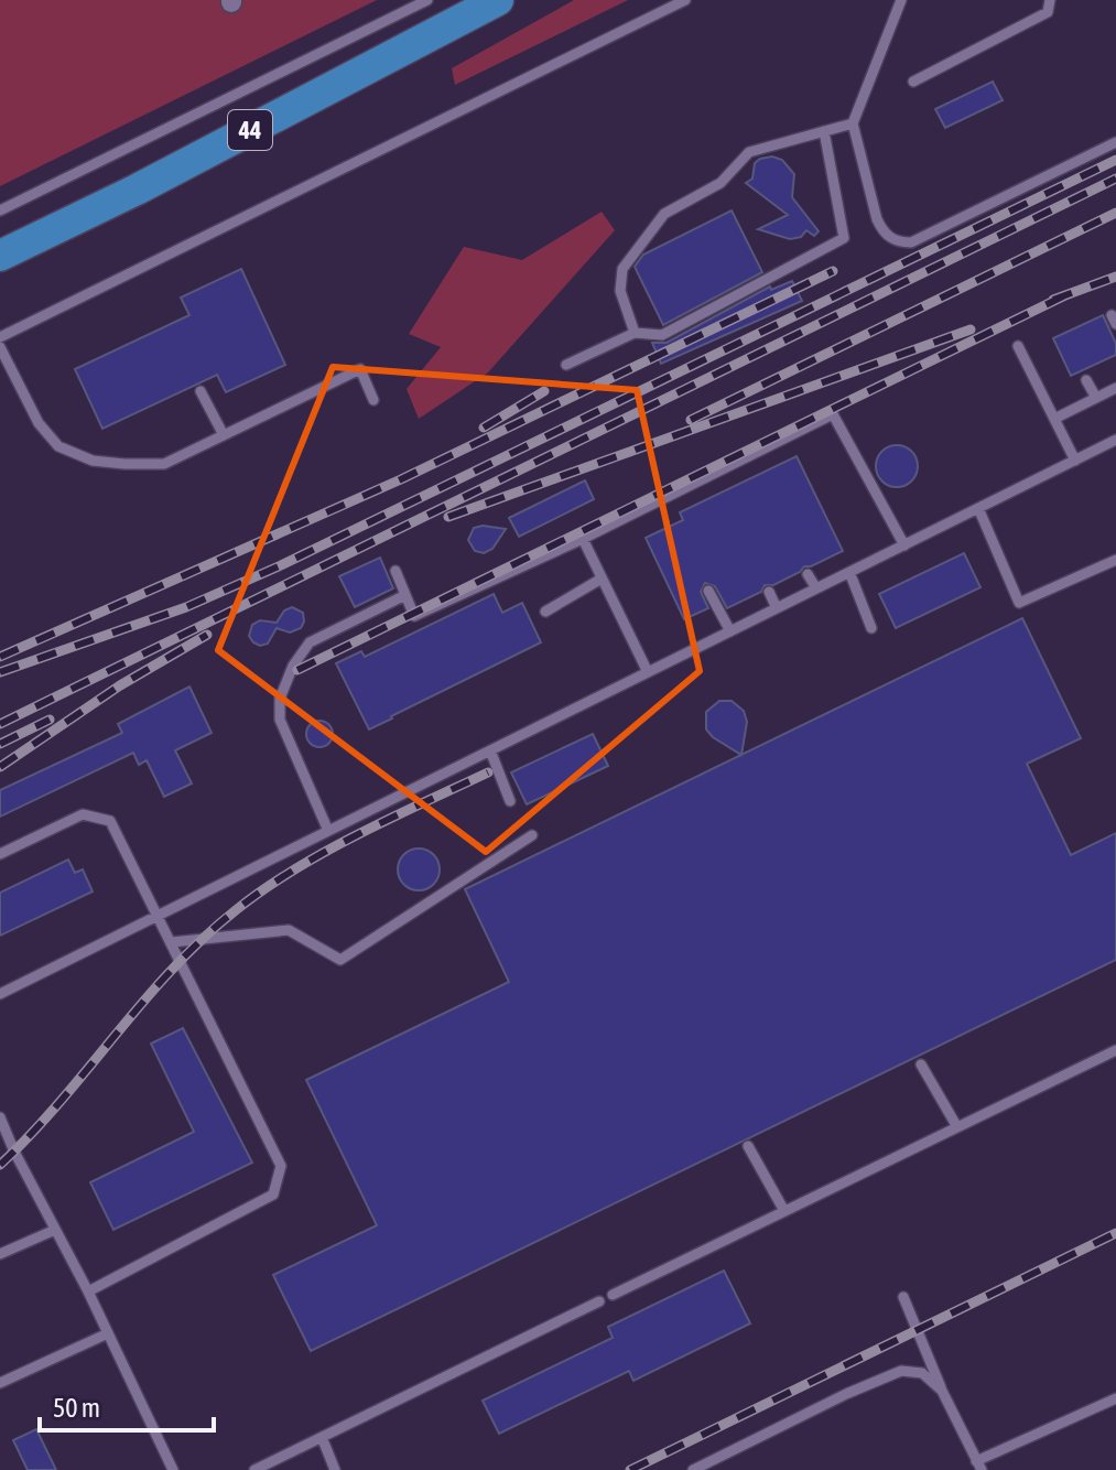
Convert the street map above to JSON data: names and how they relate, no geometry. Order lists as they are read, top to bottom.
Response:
{
  "streets": {
    "main road": ["44"]
  },
  "scale_bar": "50 m"
}
